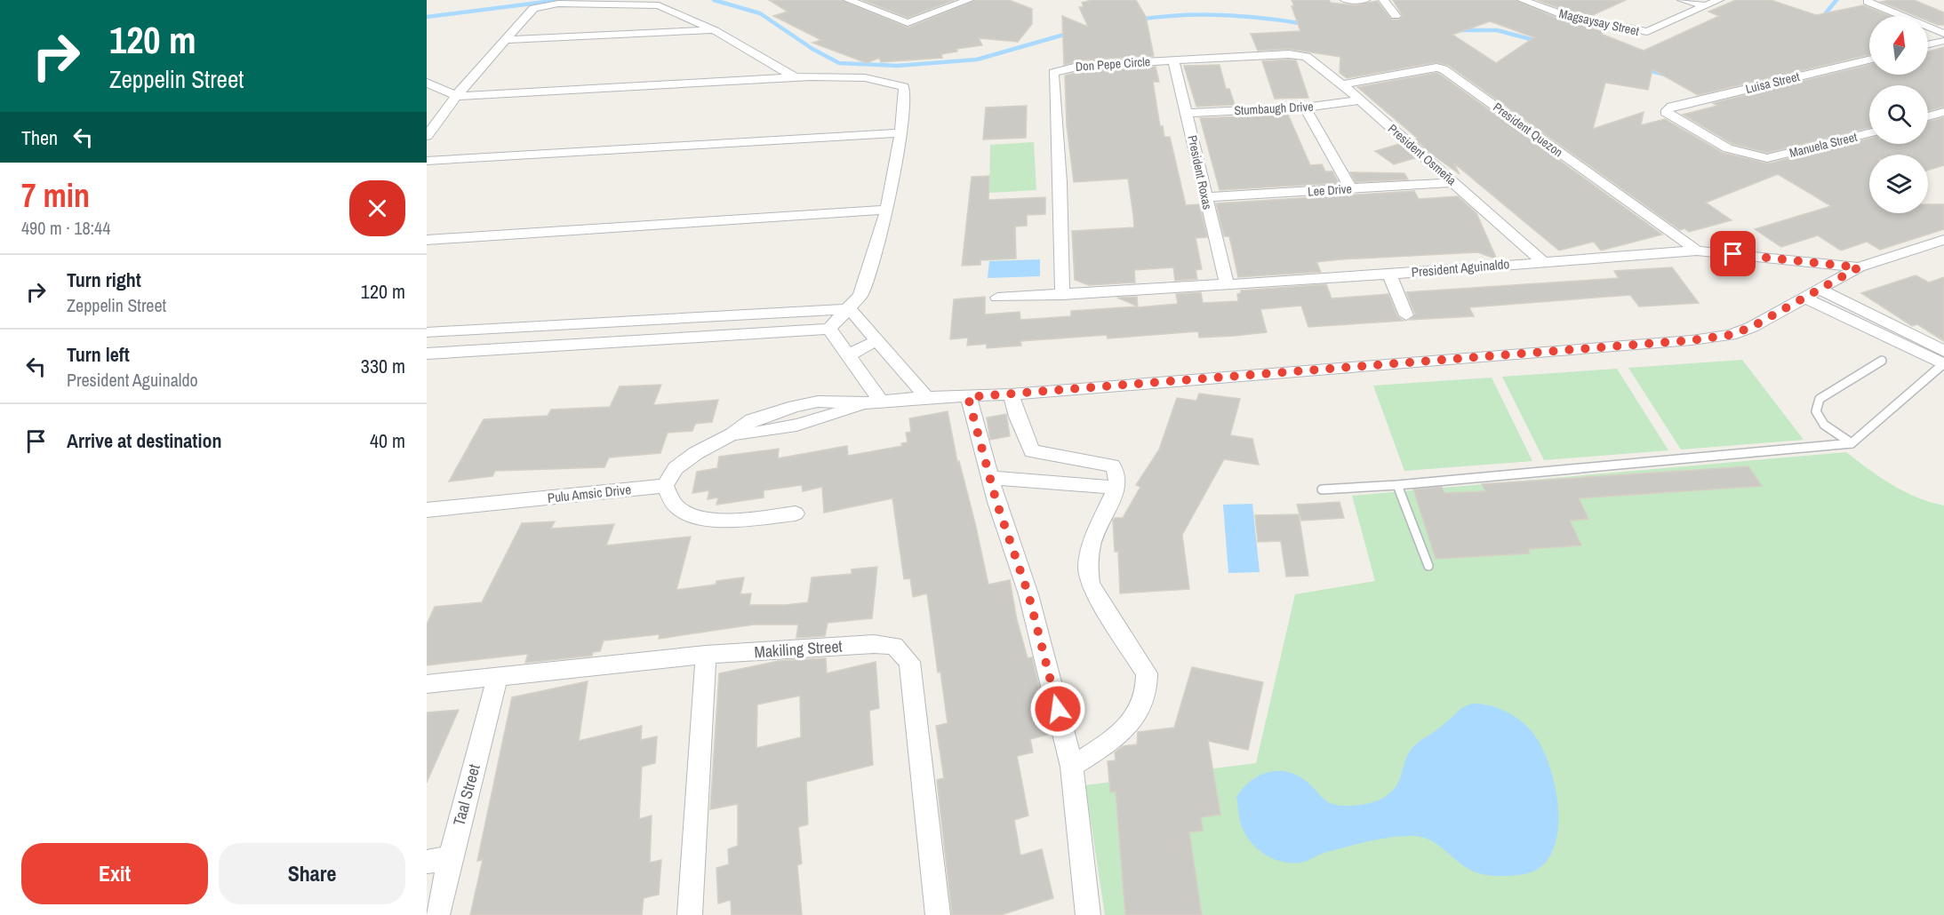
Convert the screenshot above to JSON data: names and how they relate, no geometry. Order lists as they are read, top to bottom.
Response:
{
  "streets": {
    "street": [
      "Magsaysay Street",
      "Don Pepe Circle",
      "Luisa Street",
      "Stumbaugh Drive",
      "President Quezon",
      "Manuela Street",
      "President Osmeña",
      "President Roxas",
      "Lee Drive",
      "President Aguinaldo",
      "Pulu Amsic Drive",
      "Makiling Street",
      "Taal Street"
    ]
  },
  "crossings": [
    ["Don Pepe Circle", "President Osmeña"],
    ["Don Pepe Circle", "President Roxas"],
    ["Don Pepe Circle", "President Aguinaldo"],
    ["Luisa Street", "Manuela Street"],
    ["Stumbaugh Drive", "President Osmeña"],
    ["Stumbaugh Drive", "President Roxas"],
    ["President Quezon", "President Osmeña"],
    ["President Quezon", "President Aguinaldo"],
    ["President Osmeña", "Lee Drive"],
    ["President Osmeña", "President Aguinaldo"],
    ["President Roxas", "Lee Drive"],
    ["President Roxas", "President Aguinaldo"],
    ["Makiling Street", "Taal Street"]
  ],
  "north": "top",
  "page": {
    "turn": ["120 m", "Zeppelin Street"],
    "then": "Then",
    "heading": ["7 min", "490 m · 18:44"],
    "list": [
      {
        "name": "Turn right",
        "note": "Zeppelin Street",
        "value": "120 m"
      },
      {
        "name": "Turn left",
        "note": "President Aguinaldo",
        "value": "330 m"
      },
      {
        "name": "Arrive at destination",
        "value": "40 m"
      }
    ],
    "buttons": ["Exit", "Share"]
  }
}
